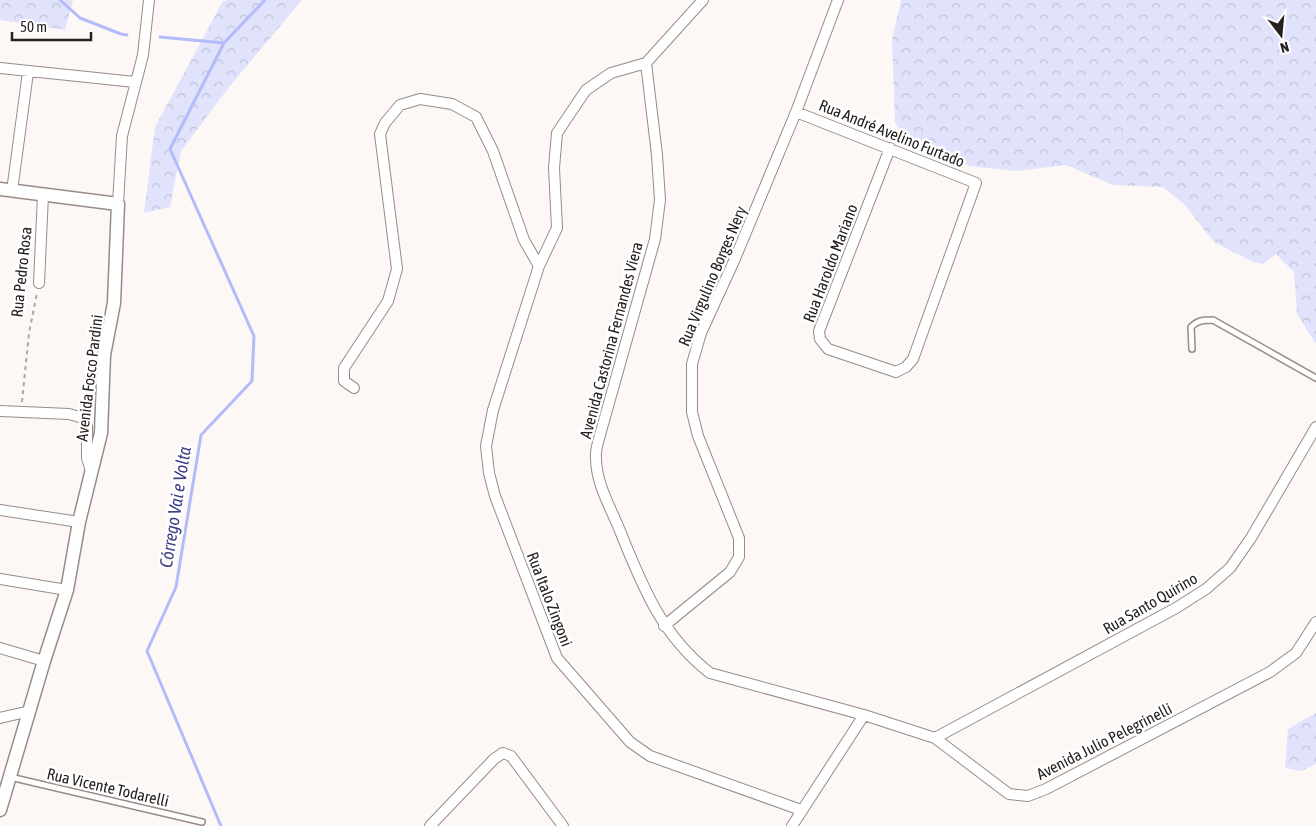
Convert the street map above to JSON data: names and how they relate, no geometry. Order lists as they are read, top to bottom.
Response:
{
  "streets": {
    "street": [
      "Rua André Avelino Furtado",
      "Rua Haroldo Mariano",
      "Rua Pedro Rosa",
      "Rua Virgulino Borges Nery",
      "Avenida Castorina Fernandes Viera",
      "Avenida Fosco Pardini",
      "Rua Italo Zingoni",
      "Rua Santo Quirino",
      "Avenida Julio Pelegrinelli"
    ],
    "lane": ["Rua Vicente Todarelli"]
  },
  "crossings": [
    ["Rua André Avelino Furtado", "Rua Haroldo Mariano"],
    ["Rua André Avelino Furtado", "Rua Virgulino Borges Nery"],
    ["Rua Virgulino Borges Nery", "Avenida Castorina Fernandes Viera"],
    ["Avenida Castorina Fernandes Viera", "Rua Italo Zingoni"],
    ["Avenida Castorina Fernandes Viera", "Avenida Julio Pelegrinelli"],
    ["Avenida Fosco Pardini", "Rua Vicente Todarelli"],
    ["Rua Santo Quirino", "Avenida Julio Pelegrinelli"]
  ],
  "water": ["Córrego Vai e Volta"],
  "scale_bar": "50 m",
  "north": "bottom"
}
